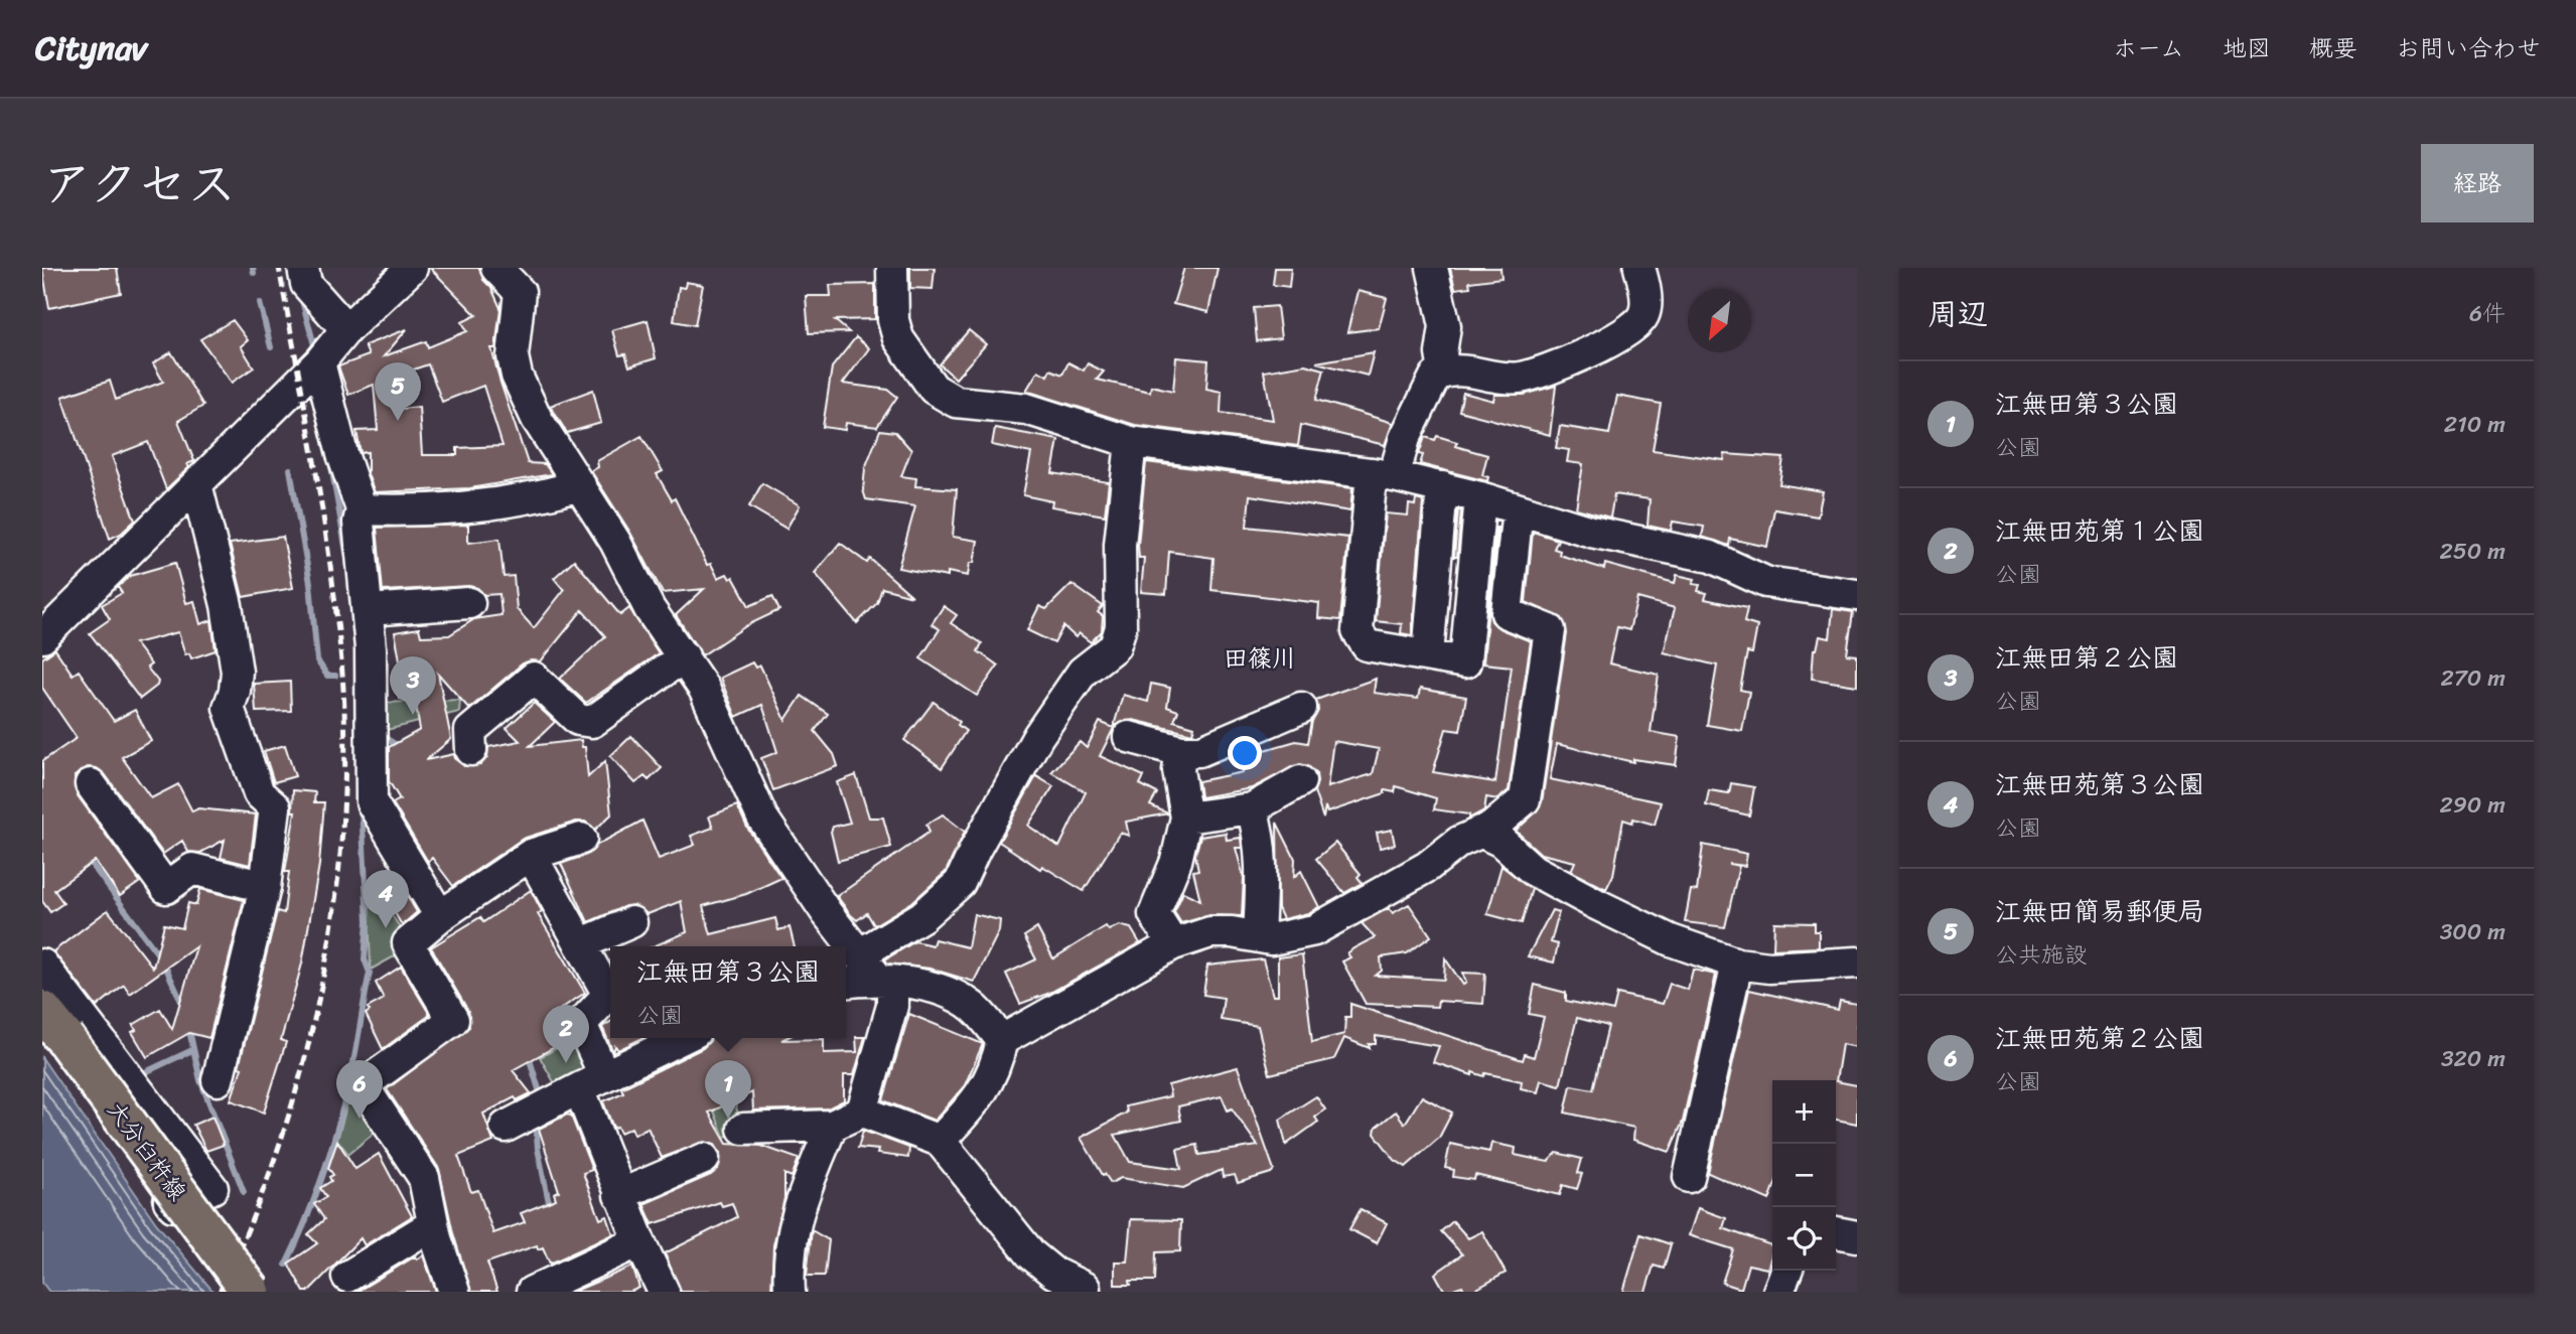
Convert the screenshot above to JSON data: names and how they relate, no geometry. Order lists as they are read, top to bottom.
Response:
{
  "streets": {
    "main road": ["大分臼杵線"]
  },
  "districts": ["田篠川"],
  "north": "bottom left",
  "page": {
    "header": "Citynav",
    "nav": [
      "ホーム",
      "地図",
      "概要",
      "お問い合わせ"
    ],
    "title": "アクセス",
    "buttons": "経路",
    "heading": ["周辺", "6件"],
    "list": [
      {
        "mark": "1",
        "name": "江無田第３公園",
        "note": "公園",
        "value": "210 m"
      },
      {
        "mark": "2",
        "name": "江無田苑第１公園",
        "note": "公園",
        "value": "250 m"
      },
      {
        "mark": "3",
        "name": "江無田第２公園",
        "note": "公園",
        "value": "270 m"
      },
      {
        "mark": "4",
        "name": "江無田苑第３公園",
        "note": "公園",
        "value": "290 m"
      },
      {
        "mark": "5",
        "name": "江無田簡易郵便局",
        "note": "公共施設",
        "value": "300 m"
      },
      {
        "mark": "6",
        "name": "江無田苑第２公園",
        "note": "公園",
        "value": "320 m"
      }
    ],
    "pins": [
      "5",
      "3",
      "4",
      "2",
      "1",
      "6"
    ],
    "popup": ["江無田第３公園", "公園"],
    "map_buttons": ["+", "−"]
  }
}
